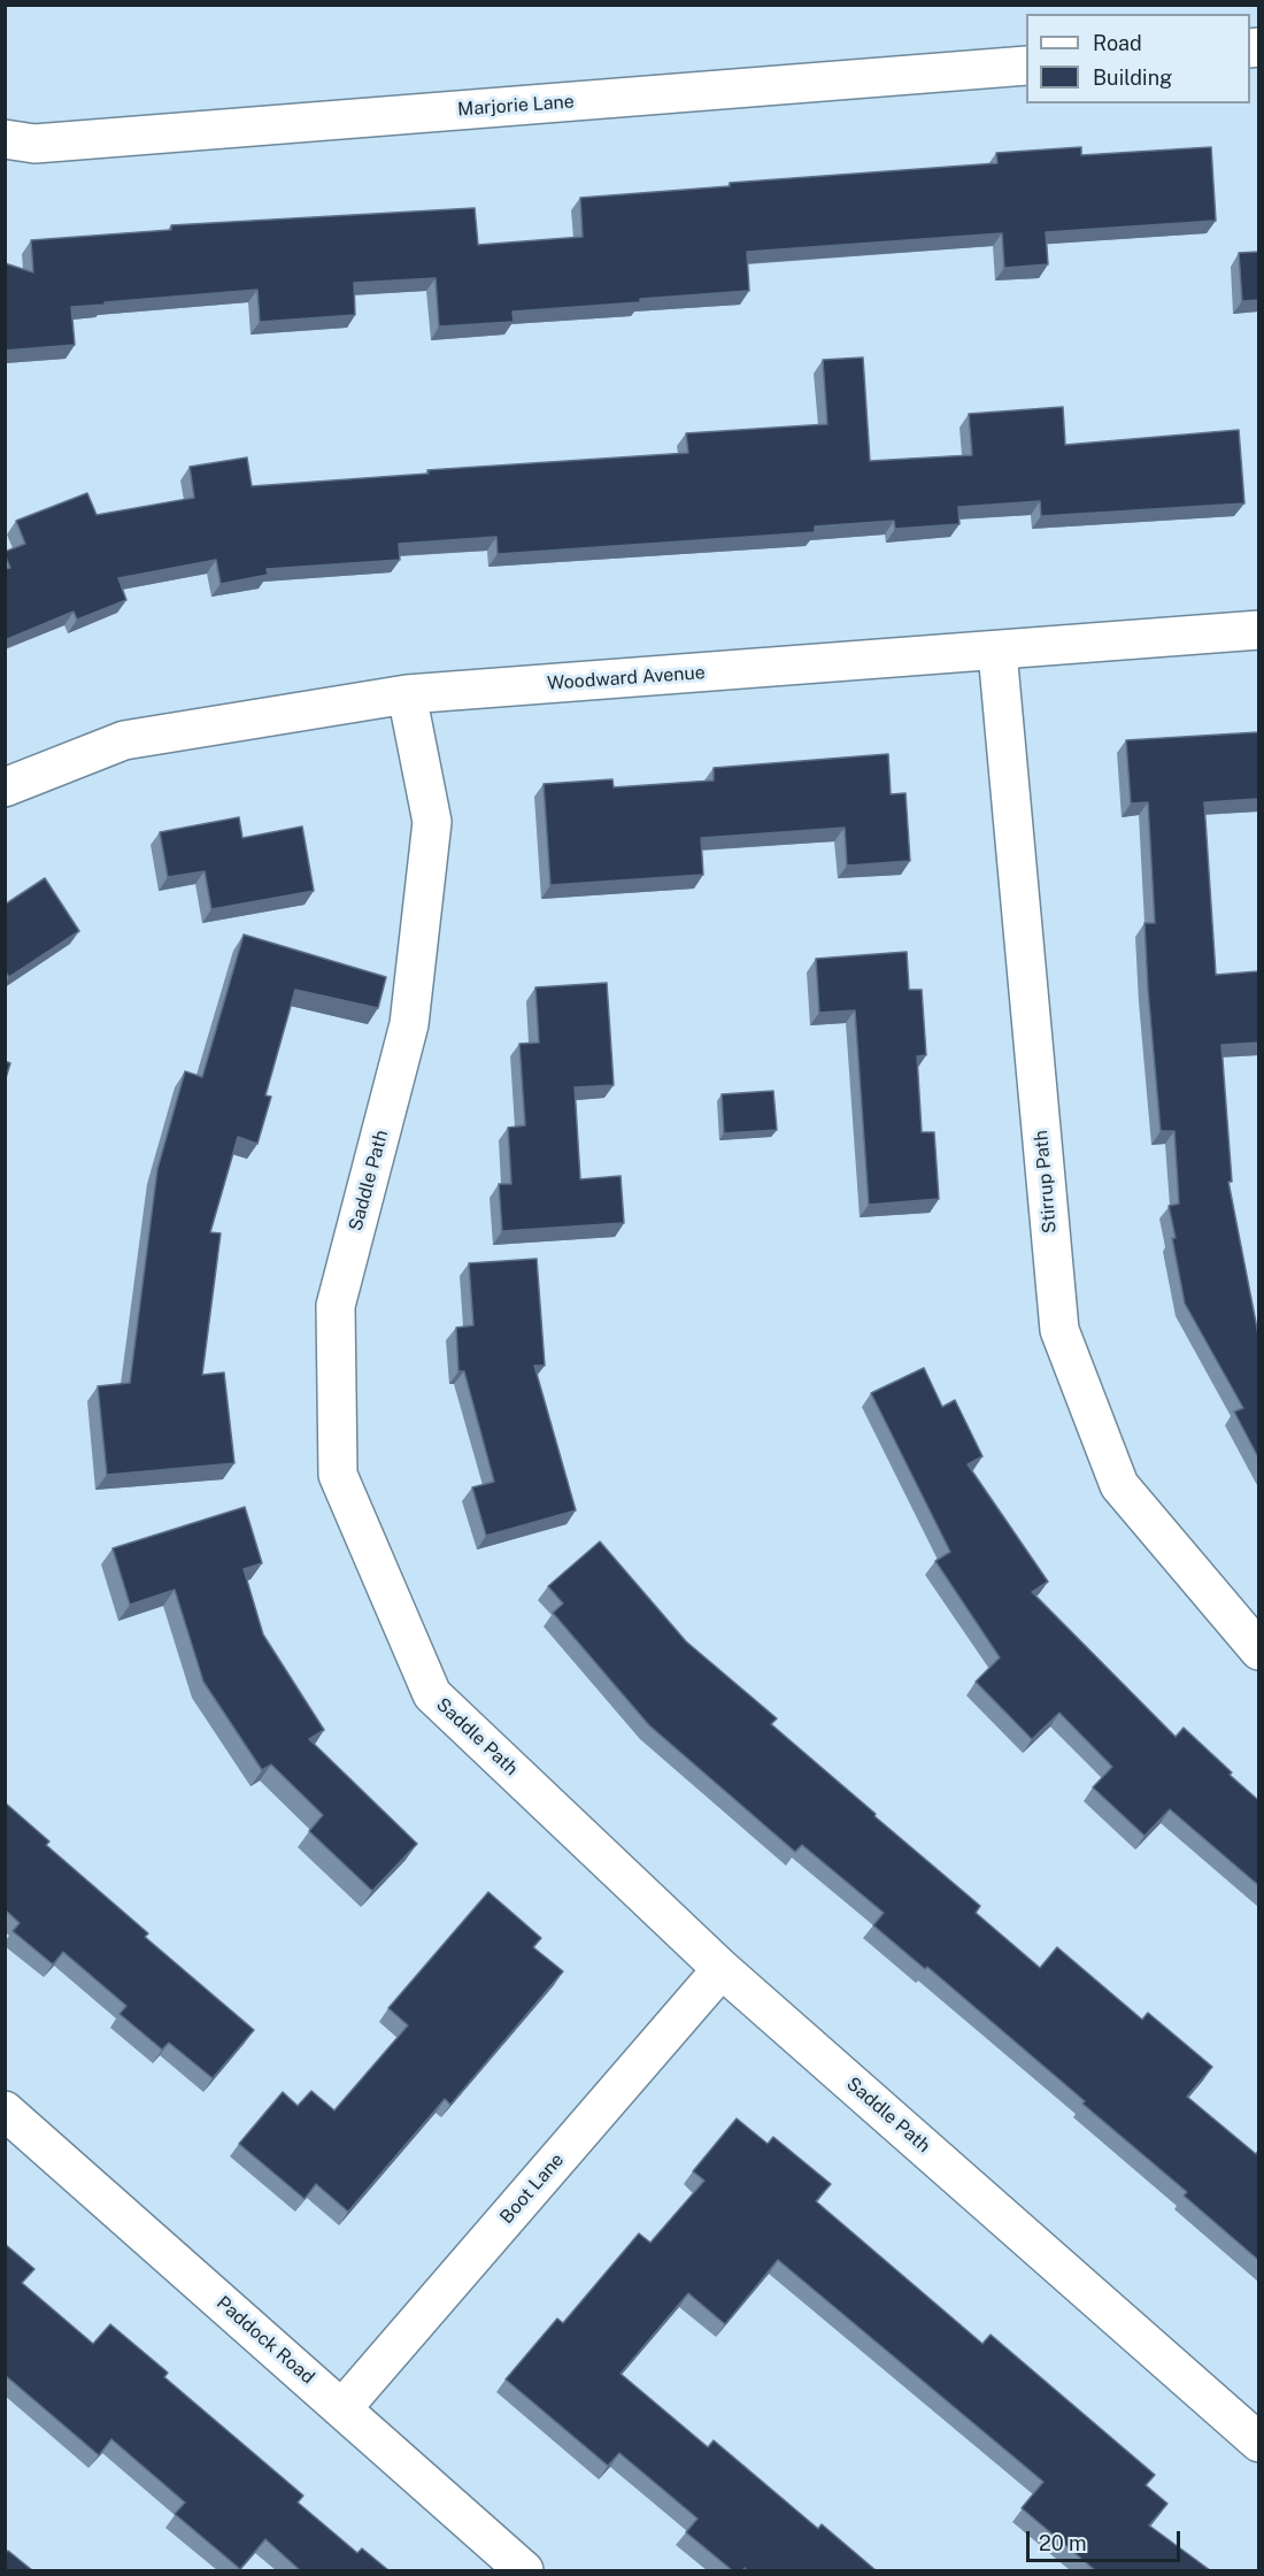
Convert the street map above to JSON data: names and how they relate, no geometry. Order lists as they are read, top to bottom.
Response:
{
  "streets": {
    "street": [
      "Marjorie Lane",
      "Woodward Avenue",
      "Saddle Path",
      "Stirrup Path",
      "Boot Lane",
      "Paddock Road"
    ]
  },
  "crossings": [
    ["Woodward Avenue", "Saddle Path"],
    ["Woodward Avenue", "Stirrup Path"],
    ["Saddle Path", "Boot Lane"],
    ["Boot Lane", "Paddock Road"]
  ],
  "legend": ["Road", "Building"],
  "scale_bar": "20 m"
}
